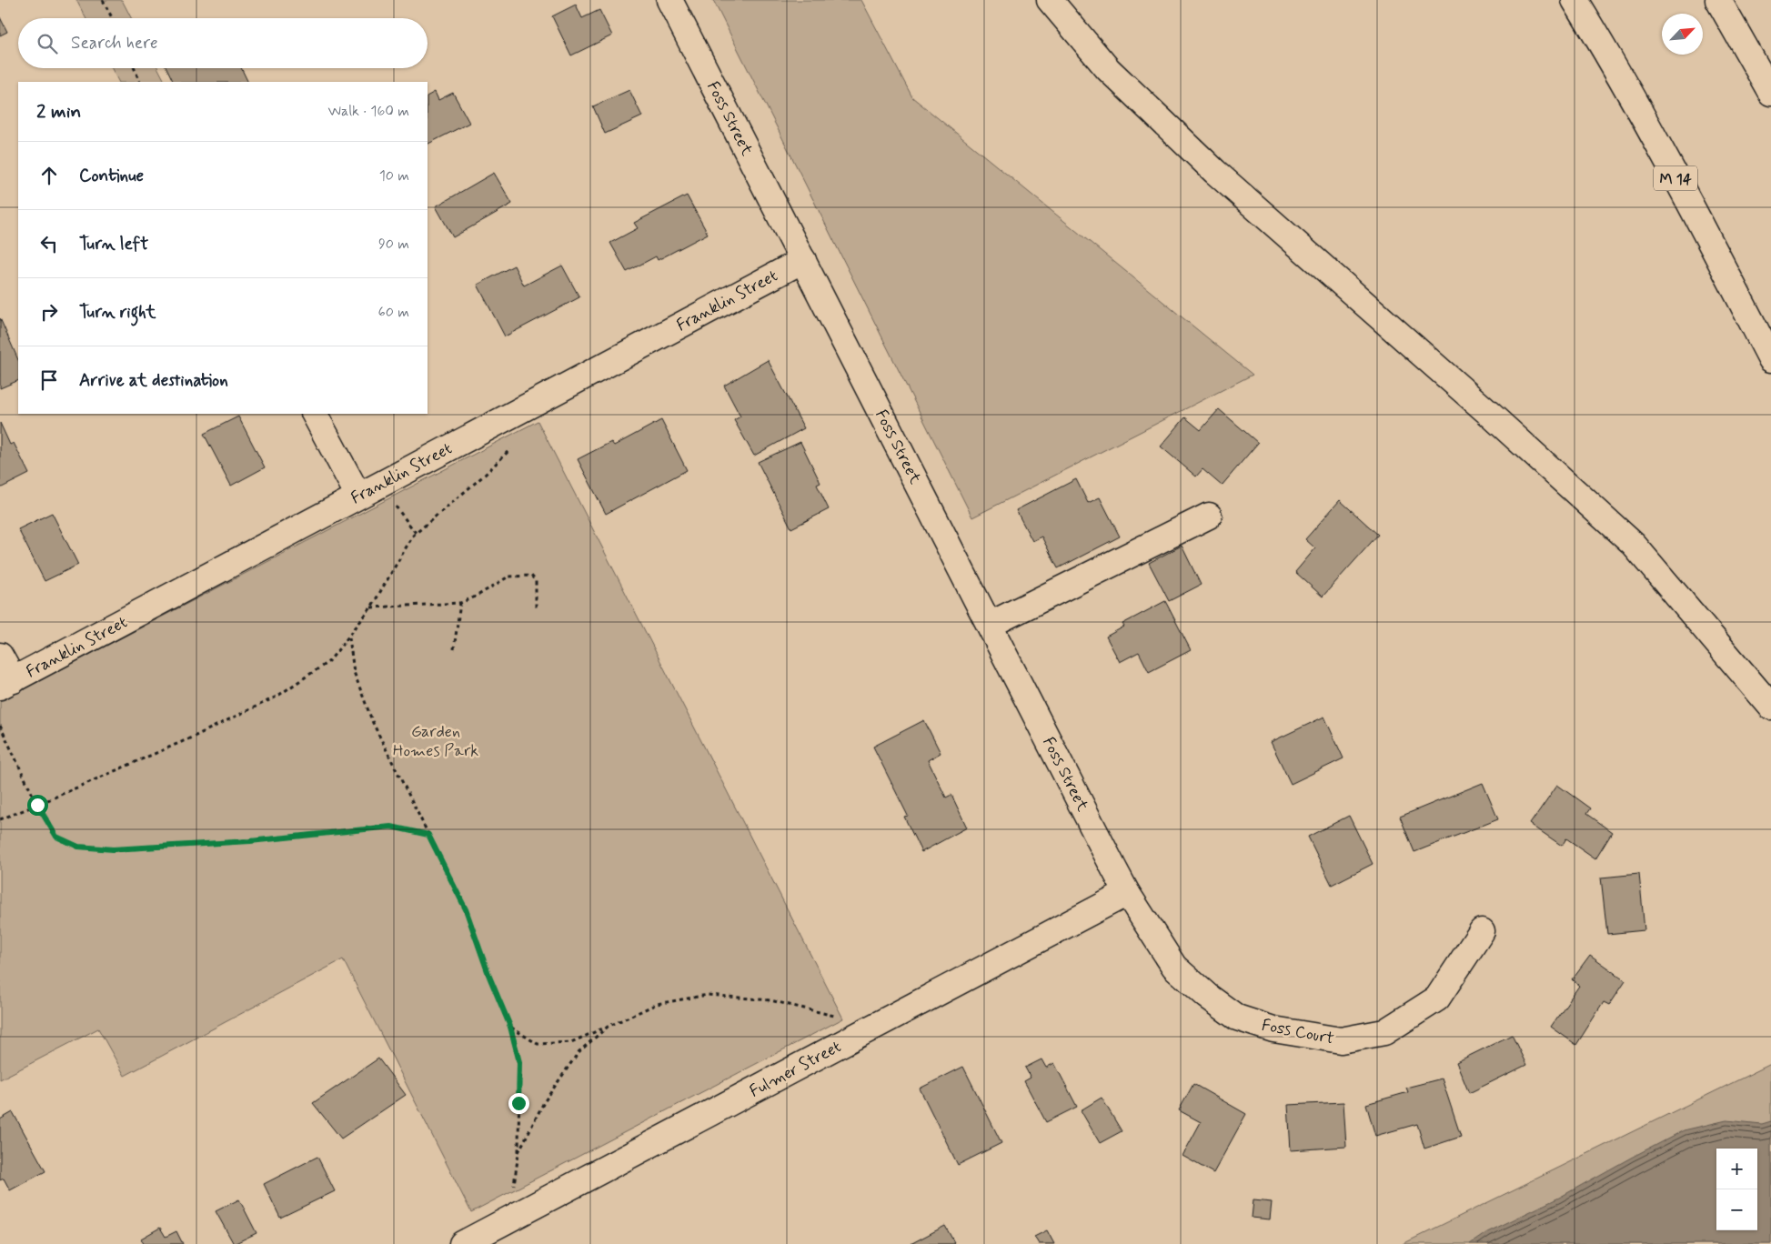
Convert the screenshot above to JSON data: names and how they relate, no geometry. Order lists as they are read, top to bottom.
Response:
{
  "streets": {
    "main road": [
      "Foss Street",
      "M 14",
      "Franklin Street",
      "Foss Court",
      "Fulmer Street"
    ]
  },
  "crossings": [
    ["Foss Street", "Franklin Street"],
    ["Foss Street", "Foss Court"],
    ["Foss Street", "Fulmer Street"],
    ["Foss Court", "Fulmer Street"]
  ],
  "parks": ["Garden Homes Park"],
  "north": "top right",
  "page": {
    "search": "Search here",
    "heading": ["2 min", "Walk · 160 m"],
    "list": [
      ["Continue", "10 m"],
      ["Turn left", "90 m"],
      ["Turn right", "60 m"],
      "Arrive at destination"
    ],
    "map_buttons": ["+", "−"]
  }
}
